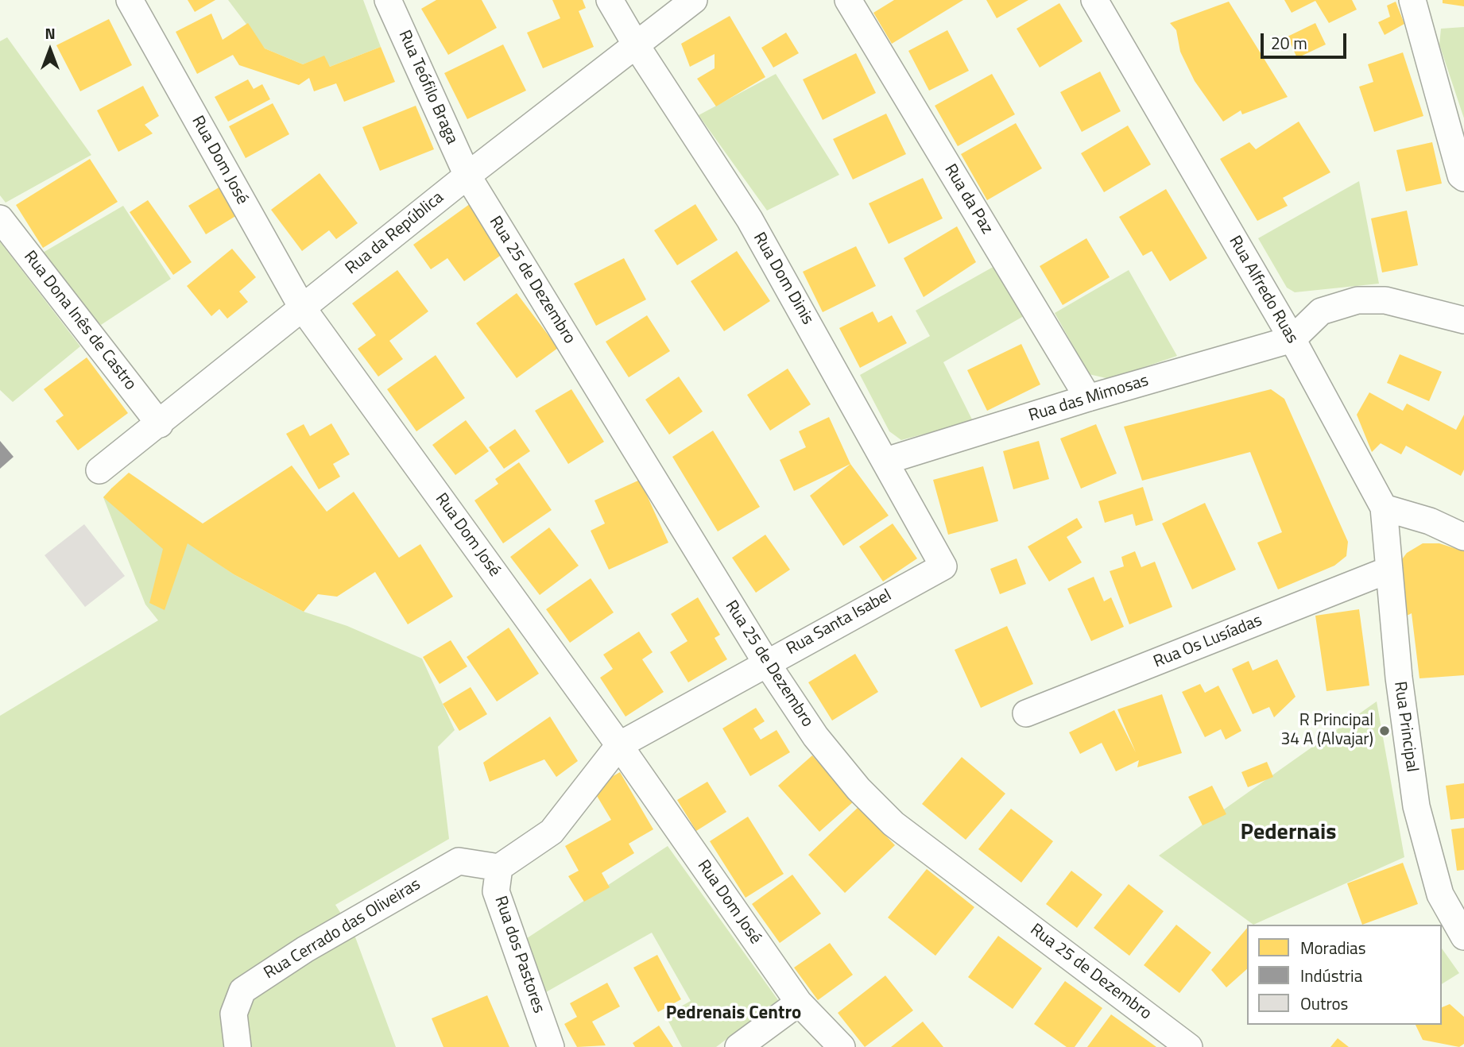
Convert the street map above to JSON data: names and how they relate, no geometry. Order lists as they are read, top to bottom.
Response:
{
  "streets": {
    "street": [
      "Rua Teófilo Braga",
      "Rua Dom José",
      "Rua da Paz",
      "Rua da República",
      "Rua Dom Dinis",
      "Rua 25 de Dezembro",
      "Rua Alfredo Ruas",
      "Rua Dona Inês de Castro",
      "Rua das Mimosas",
      "Rua Santa Isabel",
      "Rua Os Lusíadas",
      "Rua Principal",
      "Rua Cerrado das Oliveiras",
      "Rua dos Pastores"
    ]
  },
  "crossings": [
    ["Rua Teófilo Braga", "Rua da República"],
    ["Rua Teófilo Braga", "Rua 25 de Dezembro"],
    ["Rua Dom José", "Rua da República"],
    ["Rua Dom José", "Rua Santa Isabel"],
    ["Rua da Paz", "Rua das Mimosas"],
    ["Rua da República", "Rua Dom Dinis"],
    ["Rua da República", "Rua 25 de Dezembro"],
    ["Rua da República", "Rua Dona Inês de Castro"],
    ["Rua Dom Dinis", "Rua das Mimosas"],
    ["Rua Dom Dinis", "Rua Santa Isabel"],
    ["Rua 25 de Dezembro", "Rua Santa Isabel"],
    ["Rua Alfredo Ruas", "Rua das Mimosas"],
    ["Rua Alfredo Ruas", "Rua Principal"],
    ["Rua Os Lusíadas", "Rua Principal"],
    ["Rua Cerrado das Oliveiras", "Rua dos Pastores"]
  ],
  "districts": ["Pedernais", "Pedrenais Centro"],
  "places": ["R Principal 34 A (Alvajar)"],
  "legend": ["Moradias", "Indústria", "Outros"],
  "scale_bar": "20 m",
  "north": "top"
}
